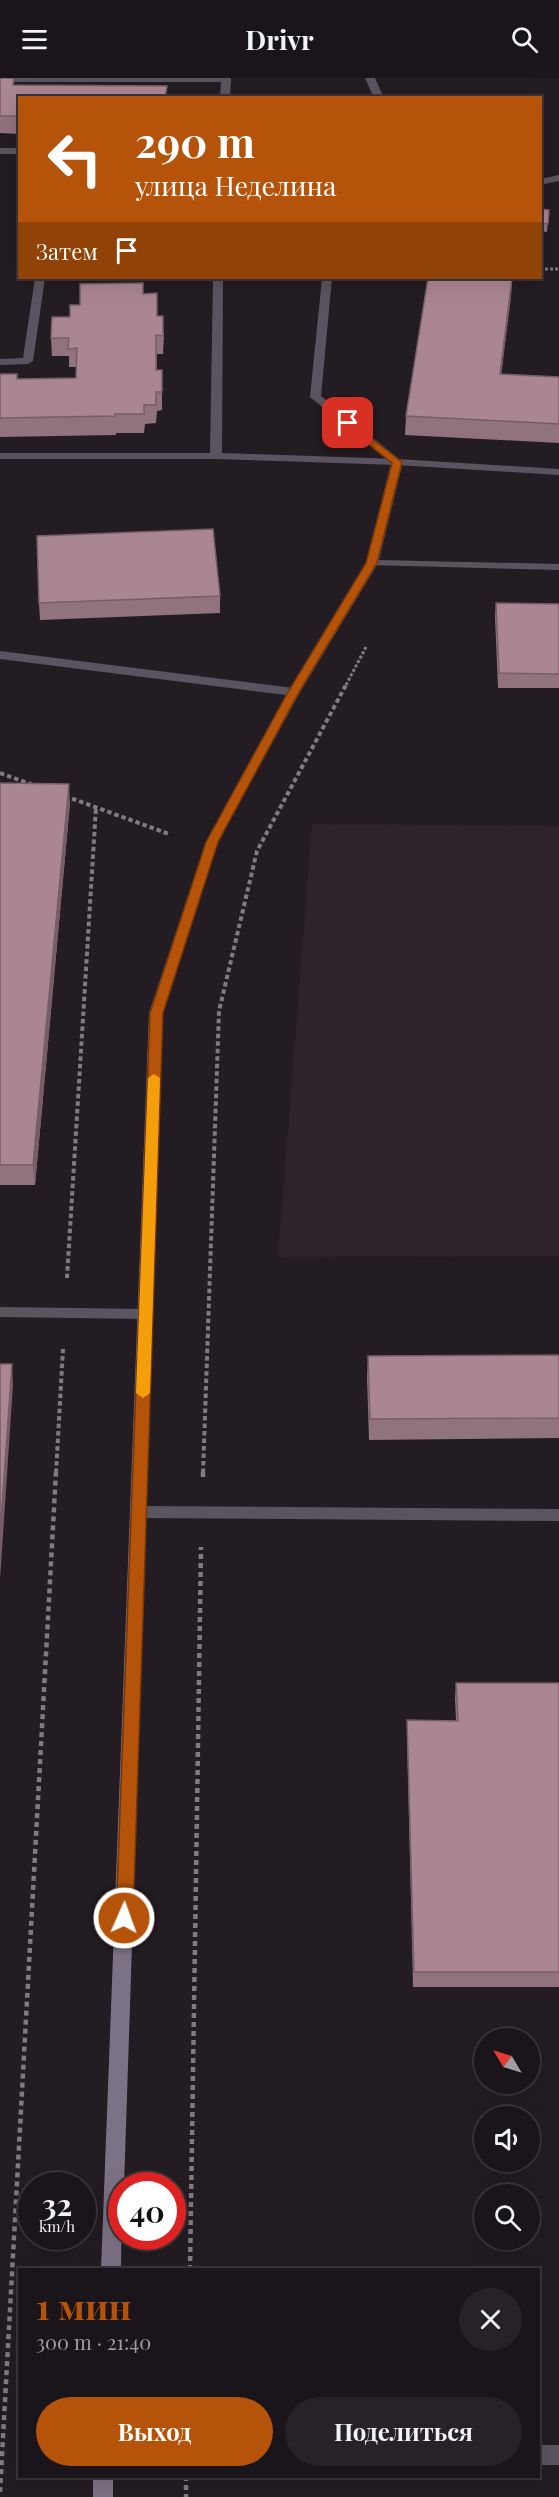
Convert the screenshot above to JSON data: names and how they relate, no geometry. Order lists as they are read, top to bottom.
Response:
{
  "north": "top left",
  "page": {
    "header": "Drivr",
    "turn": ["290 m", "улица Неделина"],
    "then": "Затем",
    "speed": "32 km/h",
    "limit": "40",
    "heading": ["1 мин", "300 m · 21:40"],
    "buttons": ["Выход", "Поделиться"]
  }
}
